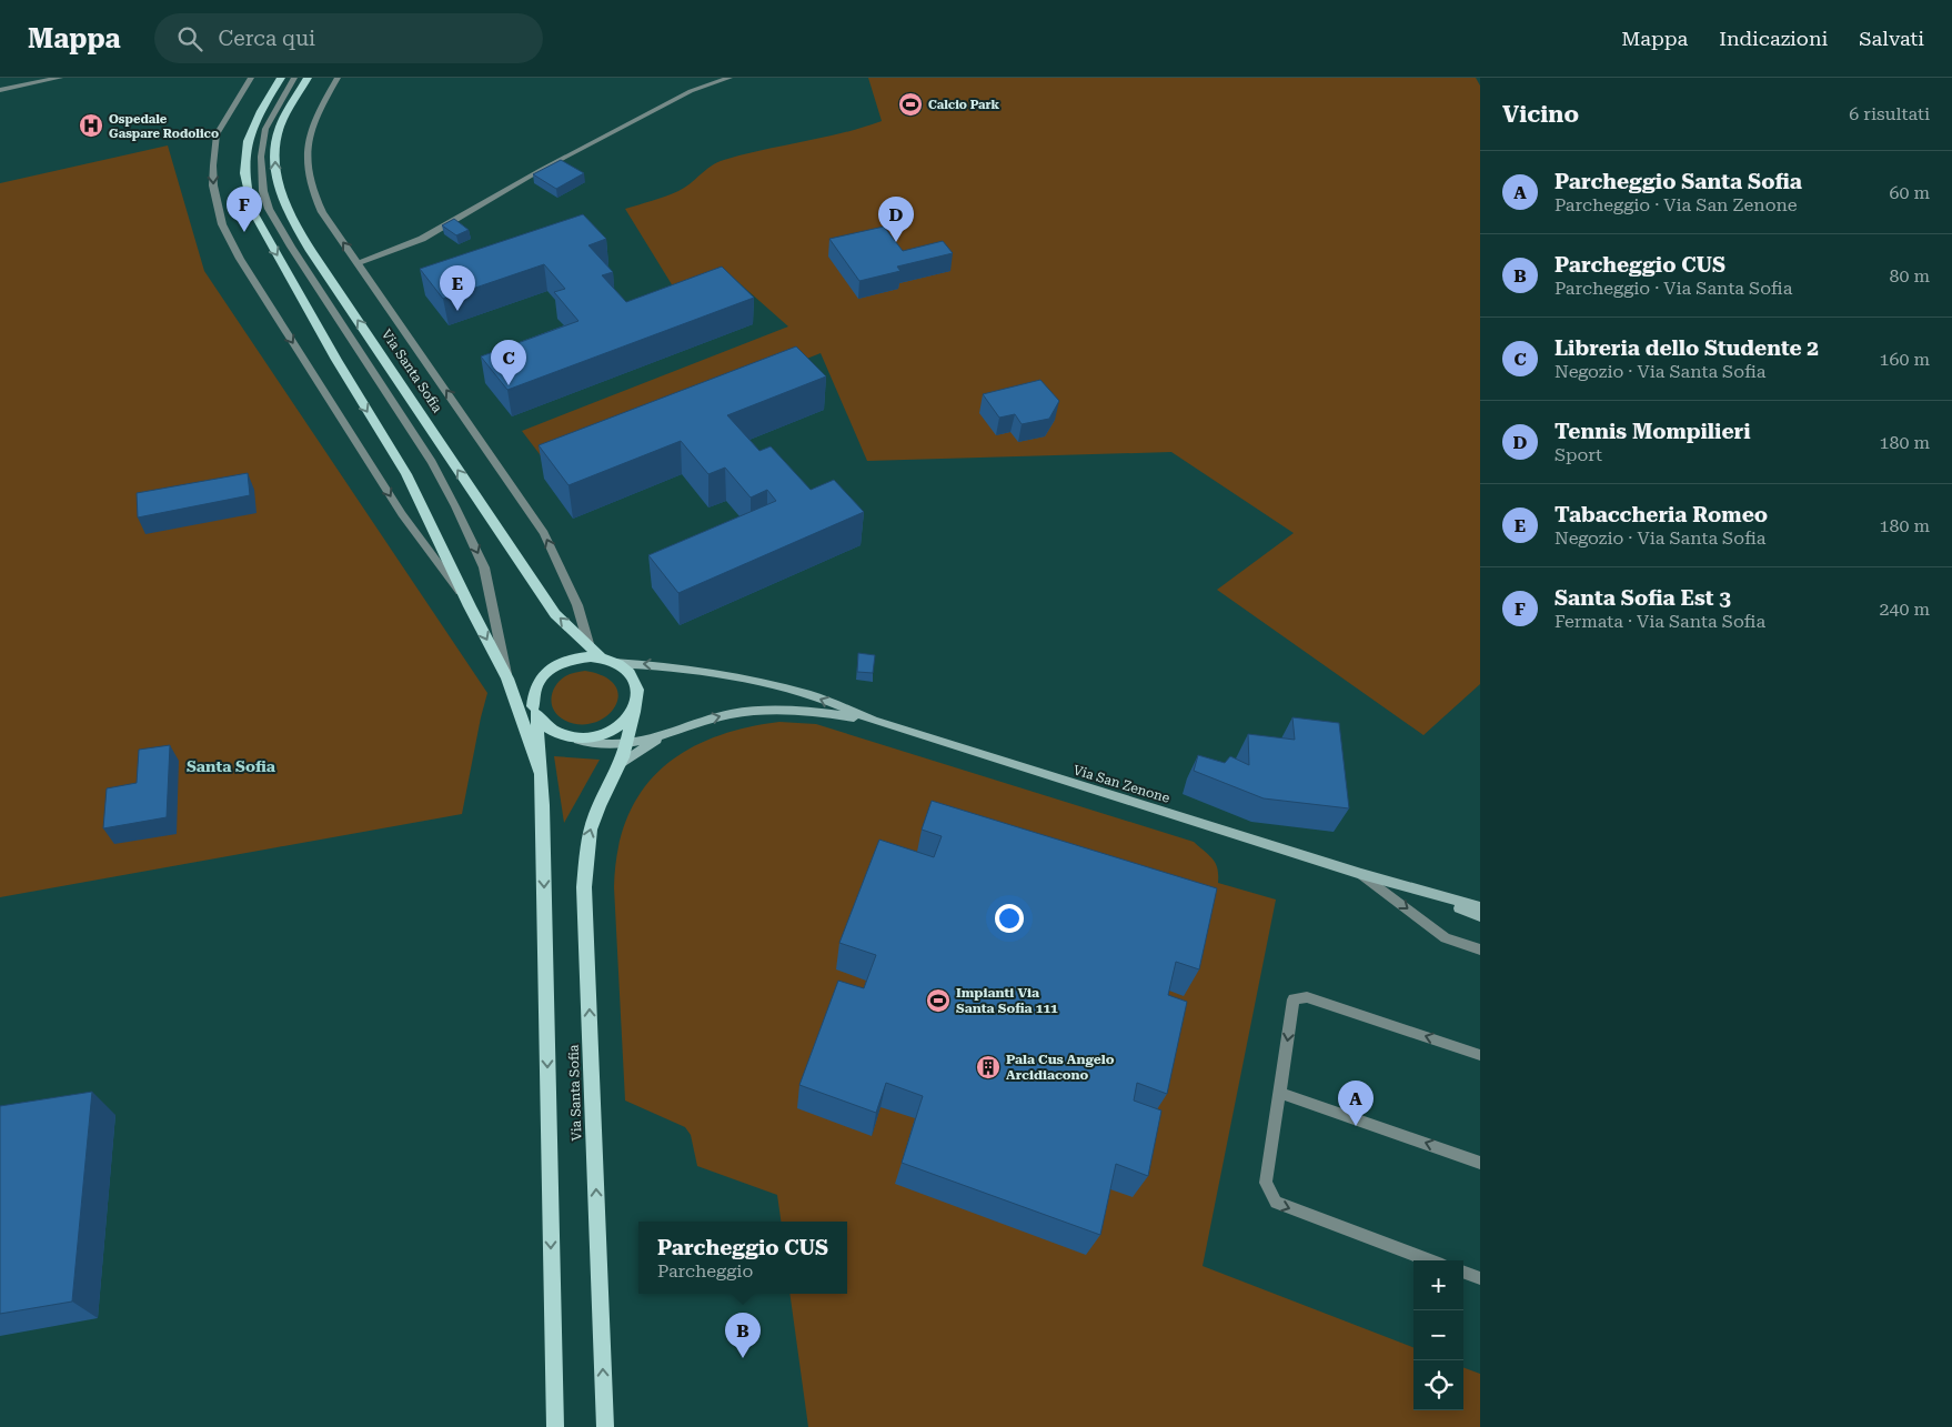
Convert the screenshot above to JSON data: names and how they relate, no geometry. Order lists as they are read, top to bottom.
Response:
{
  "streets": {
    "main road": ["Via Santa Sofia"],
    "street": ["Via San Zenone"]
  },
  "districts": ["Santa Sofia"],
  "places": {
    "sports": ["Calcio Park", "Impianti Via Santa Sofia 111"],
    "hospital": ["Ospedale Gaspare Rodolico"],
    "building": ["Pala Cus Angelo Arcidiacono"]
  },
  "page": {
    "header": "Mappa",
    "search": "Cerca qui",
    "nav": ["Mappa", "Indicazioni", "Salvati"],
    "heading": ["Vicino", "6 risultati"],
    "list": [
      {
        "mark": "A",
        "name": "Parcheggio Santa Sofia",
        "note": "Parcheggio · Via San Zenone",
        "value": "60 m"
      },
      {
        "mark": "B",
        "name": "Parcheggio CUS",
        "note": "Parcheggio · Via Santa Sofia",
        "value": "80 m"
      },
      {
        "mark": "C",
        "name": "Libreria dello Studente 2",
        "note": "Negozio · Via Santa Sofia",
        "value": "160 m"
      },
      {
        "mark": "D",
        "name": "Tennis Mompilieri",
        "note": "Sport",
        "value": "180 m"
      },
      {
        "mark": "E",
        "name": "Tabaccheria Romeo",
        "note": "Negozio · Via Santa Sofia",
        "value": "180 m"
      },
      {
        "mark": "F",
        "name": "Santa Sofia Est 3",
        "note": "Fermata · Via Santa Sofia",
        "value": "240 m"
      }
    ],
    "pins": [
      "F",
      "D",
      "E",
      "C",
      "A",
      "B"
    ],
    "popup": ["Parcheggio CUS", "Parcheggio"],
    "map_buttons": ["+", "−"]
  }
}
